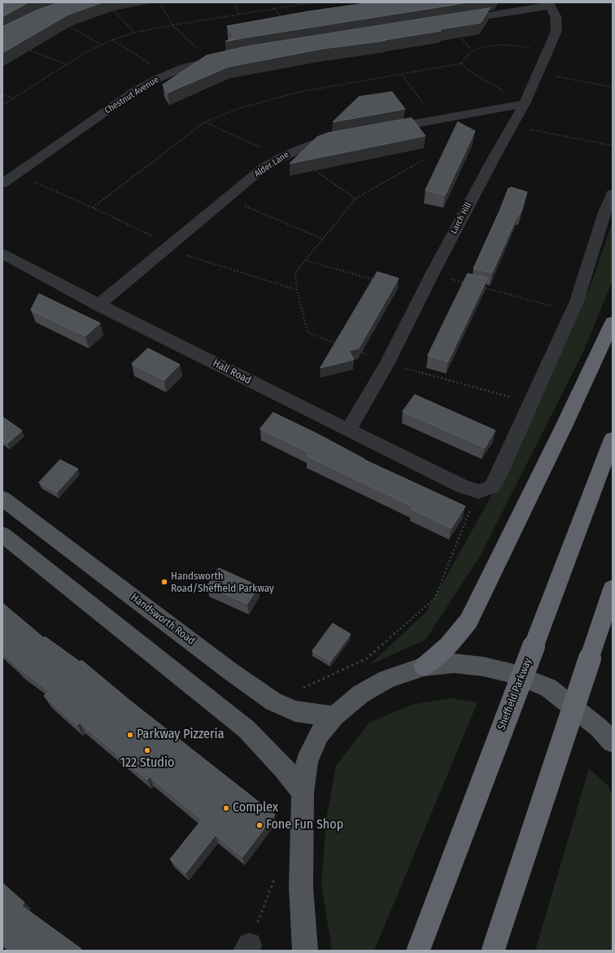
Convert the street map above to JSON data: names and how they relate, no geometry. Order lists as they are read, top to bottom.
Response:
{
  "streets": {
    "highway": ["Sheffield Parkway"],
    "main road": ["Handsworth Road"],
    "street": [
      "Chestnut Avenue",
      "Alder Lane",
      "Larch Hill",
      "Hall Road"
    ]
  },
  "crossings": [
    ["Alder Lane", "Hall Road"],
    ["Larch Hill", "Hall Road"]
  ],
  "places": [
    "Handsworth Road/Sheffield Parkway",
    "Parkway Pizzeria",
    "122 Studio",
    "Complex",
    "Fone Fun Shop"
  ]
}
